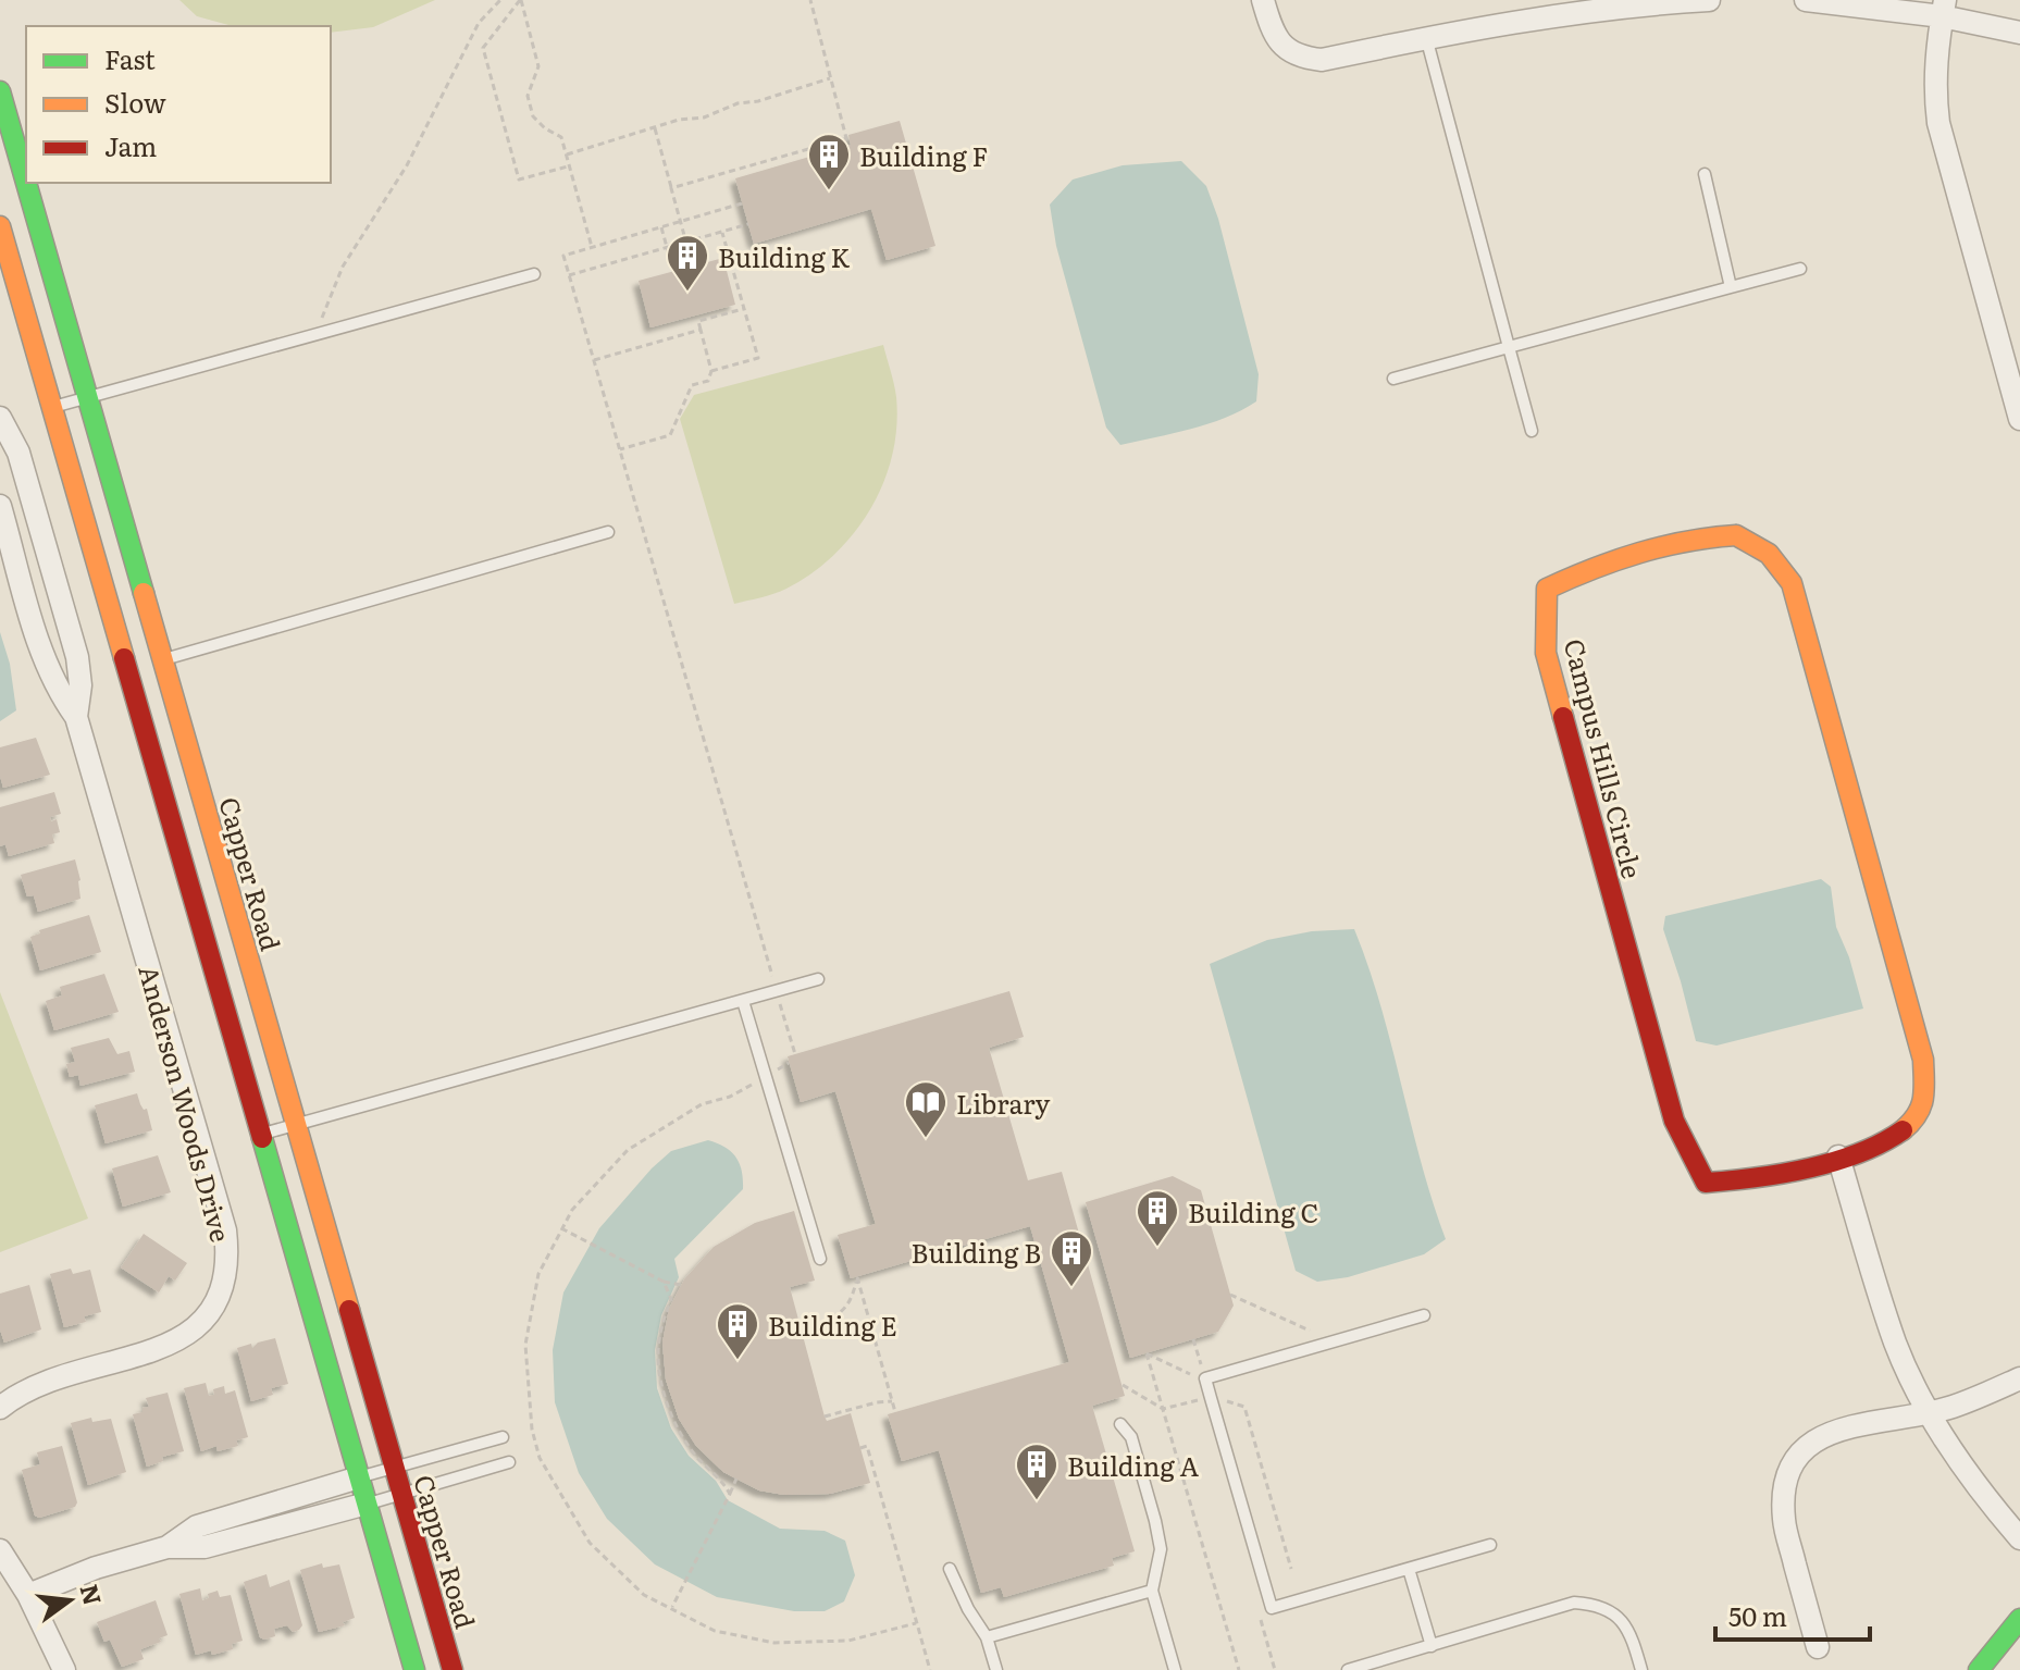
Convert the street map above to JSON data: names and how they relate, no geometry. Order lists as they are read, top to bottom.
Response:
{
  "streets": {
    "street": ["Campus Hills Circle", "Capper Road", "Anderson Woods Drive"]
  },
  "places": {
    "building": [
      "Building F",
      "Building K",
      "Building C",
      "Building B",
      "Building E",
      "Building A"
    ],
    "library": ["Library"]
  },
  "legend": ["Fast", "Slow", "Jam"],
  "scale_bar": "50 m",
  "north": "right"
}
